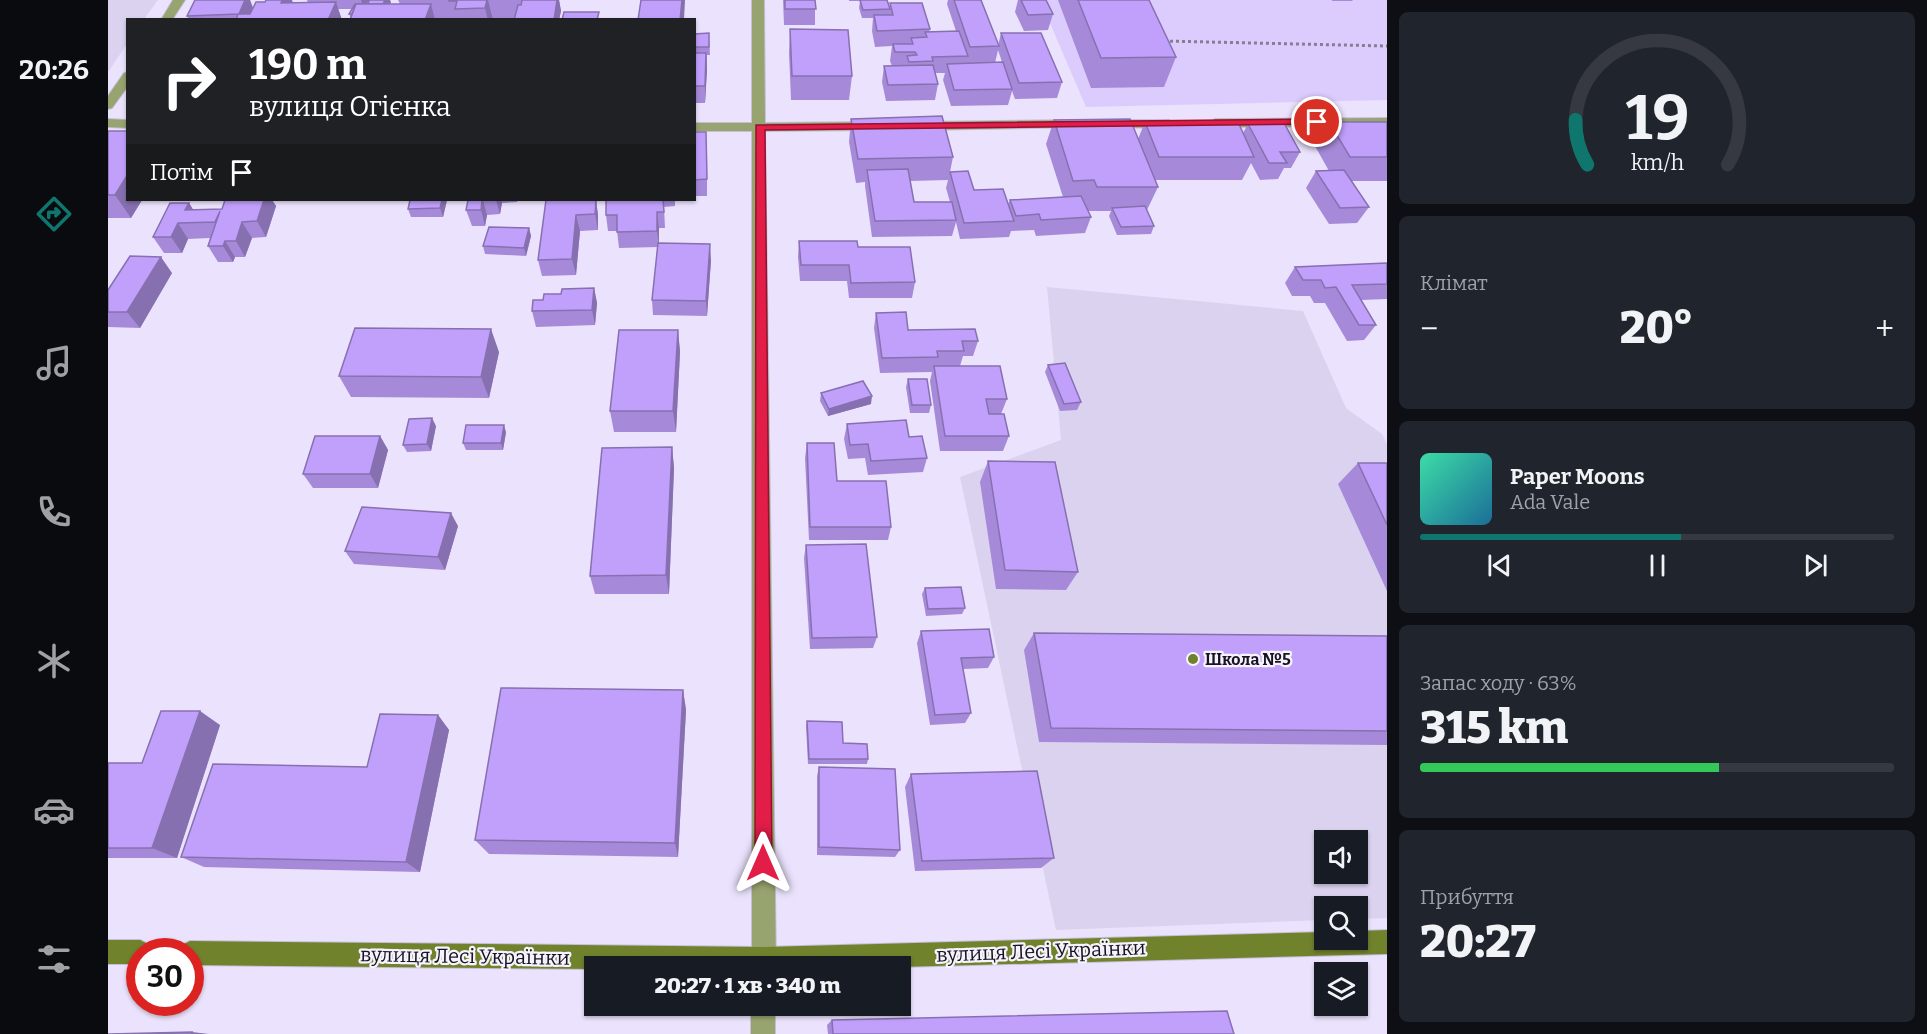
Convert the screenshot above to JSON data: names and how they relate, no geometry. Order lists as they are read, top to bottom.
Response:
{
  "streets": {
    "street": ["вулиця Лесі Українки"]
  },
  "places": ["Школа №5"],
  "page": {
    "tabs": "20:26",
    "turn": ["190 m", "вулиця Огієнка"],
    "then": "Потім",
    "tile": [
      "Клімат",
      ["Запас ходу · 63%", "315 km"],
      ["Прибуття", "20:27"]
    ],
    "heat": ["−", "20°", "+"],
    "song": ["Paper Moons", "Ada Vale"],
    "limit": "30",
    "trip": "20:27 · 1 хв · 340 m",
    "gauge": ["19", "km/h"]
  }
}
